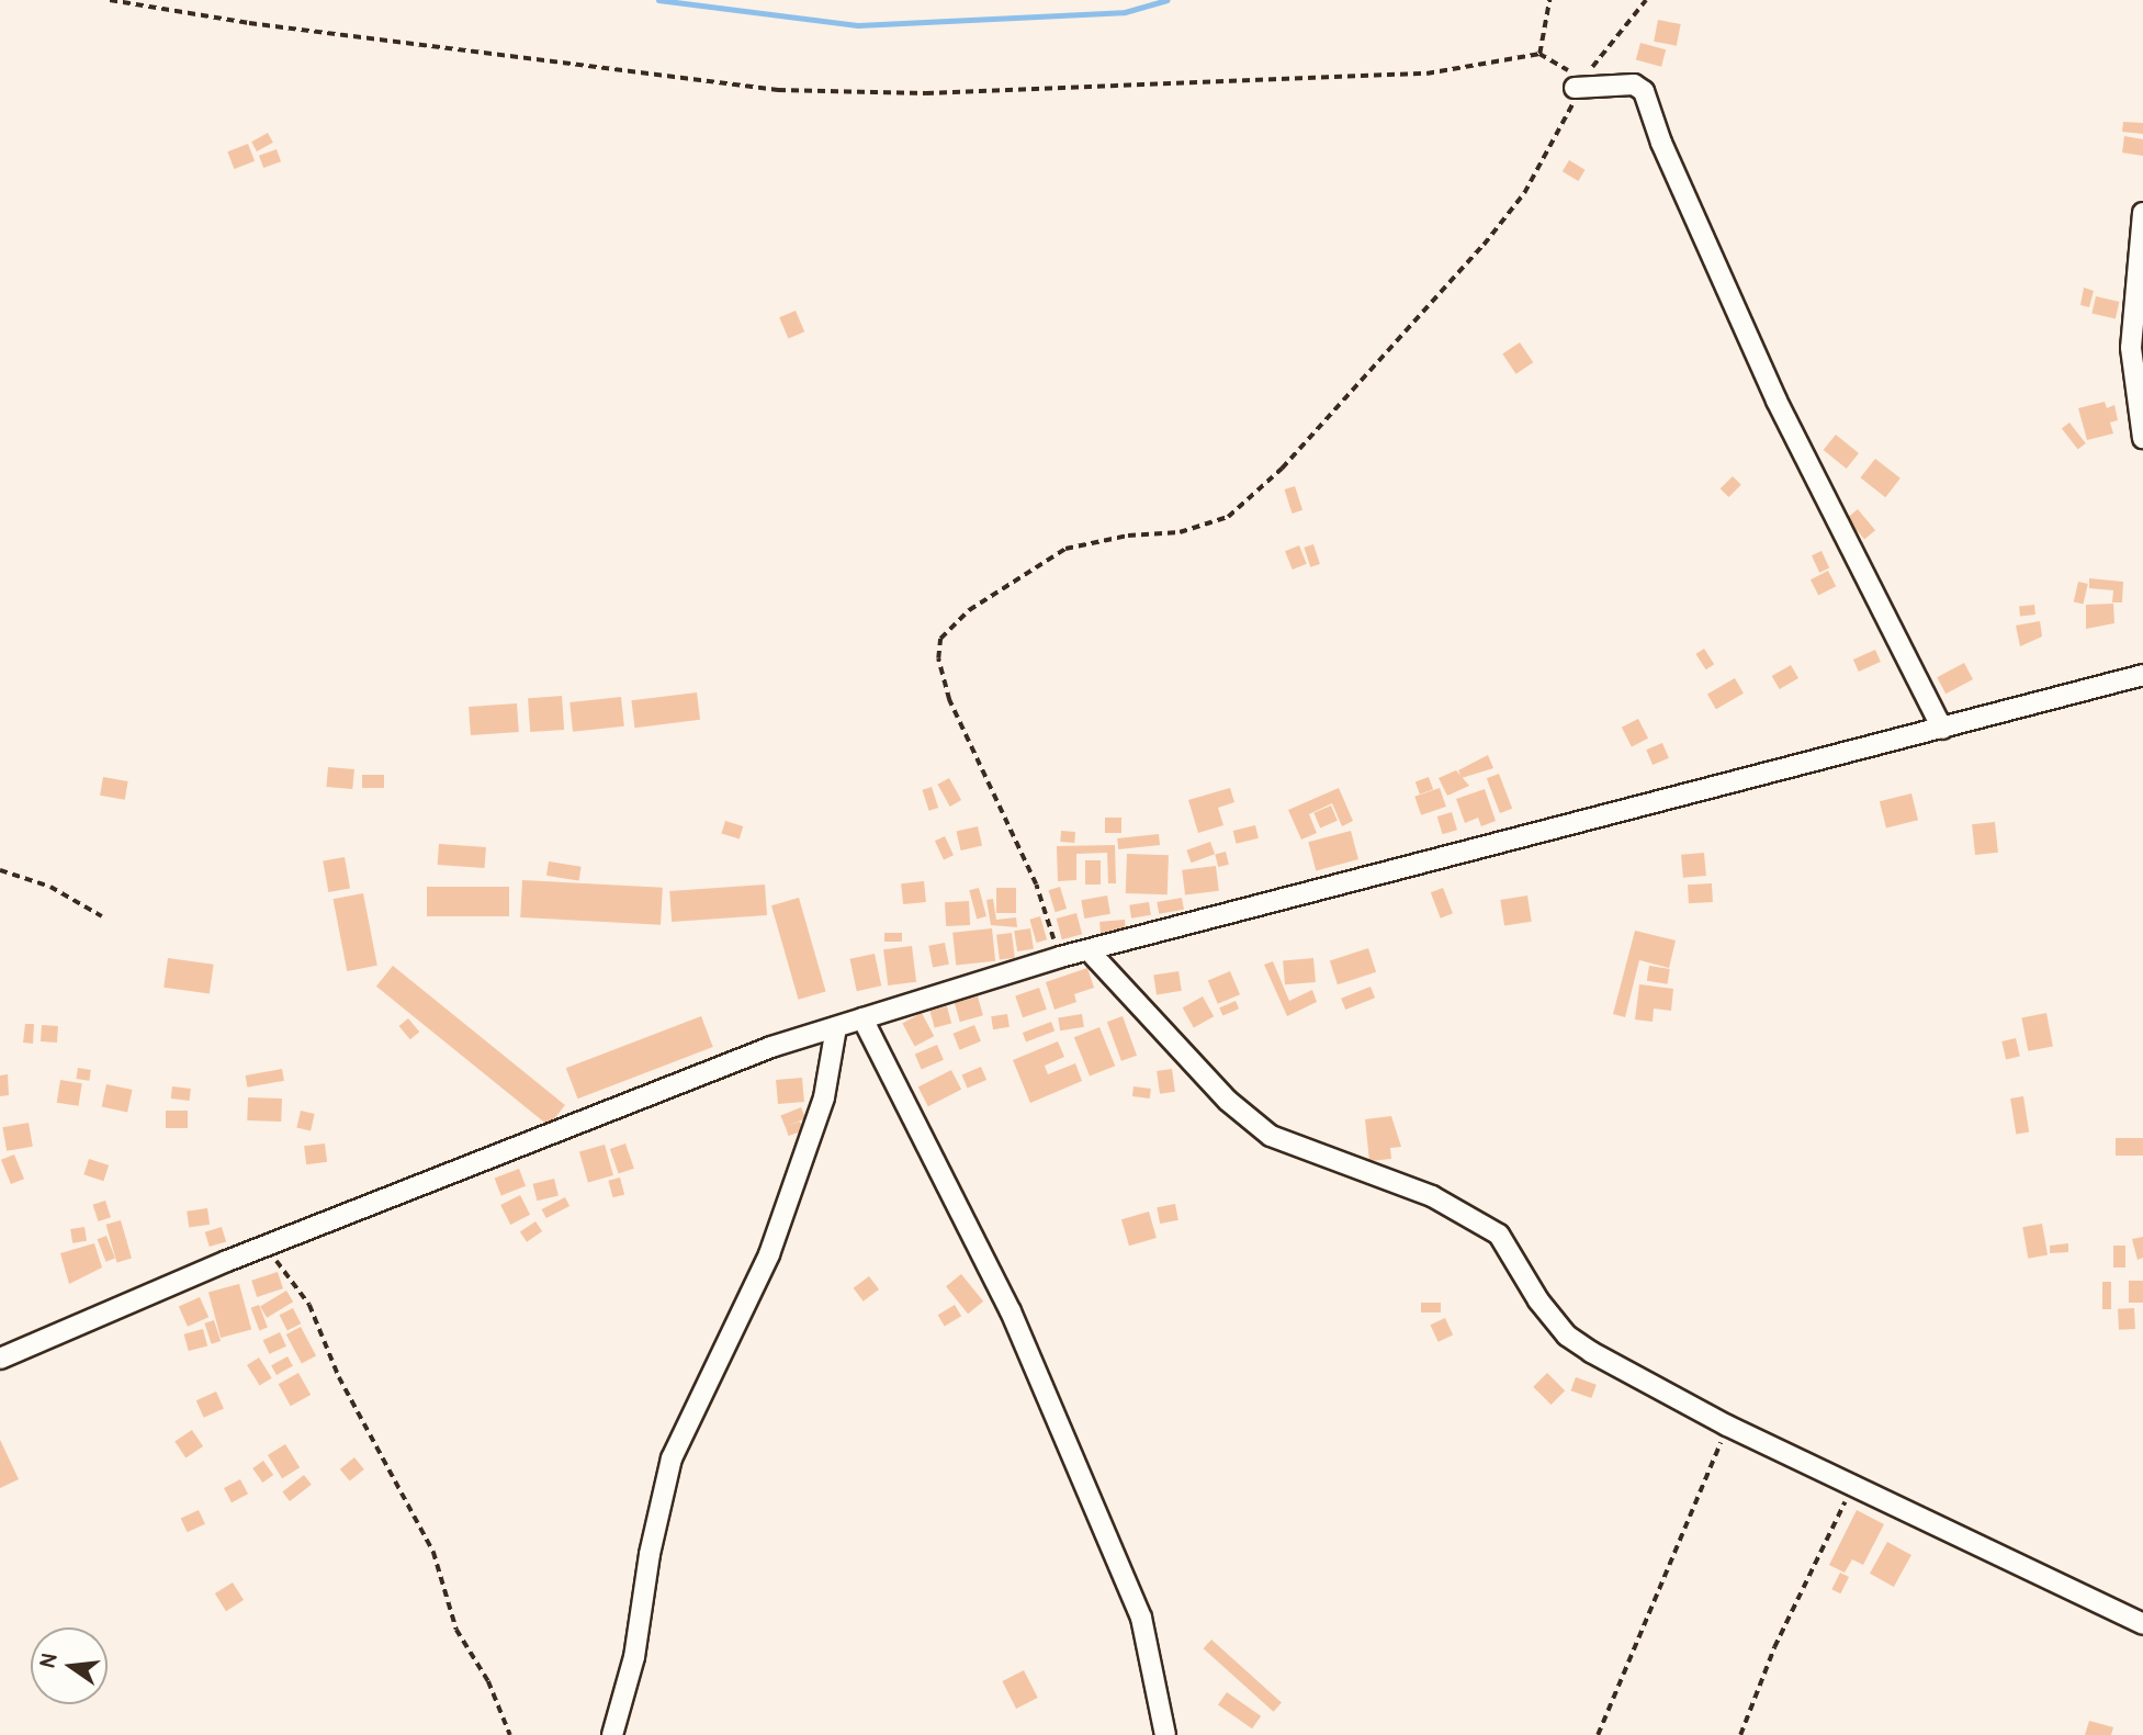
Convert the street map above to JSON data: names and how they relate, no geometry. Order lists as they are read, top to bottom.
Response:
{
  "north": "left"
}
